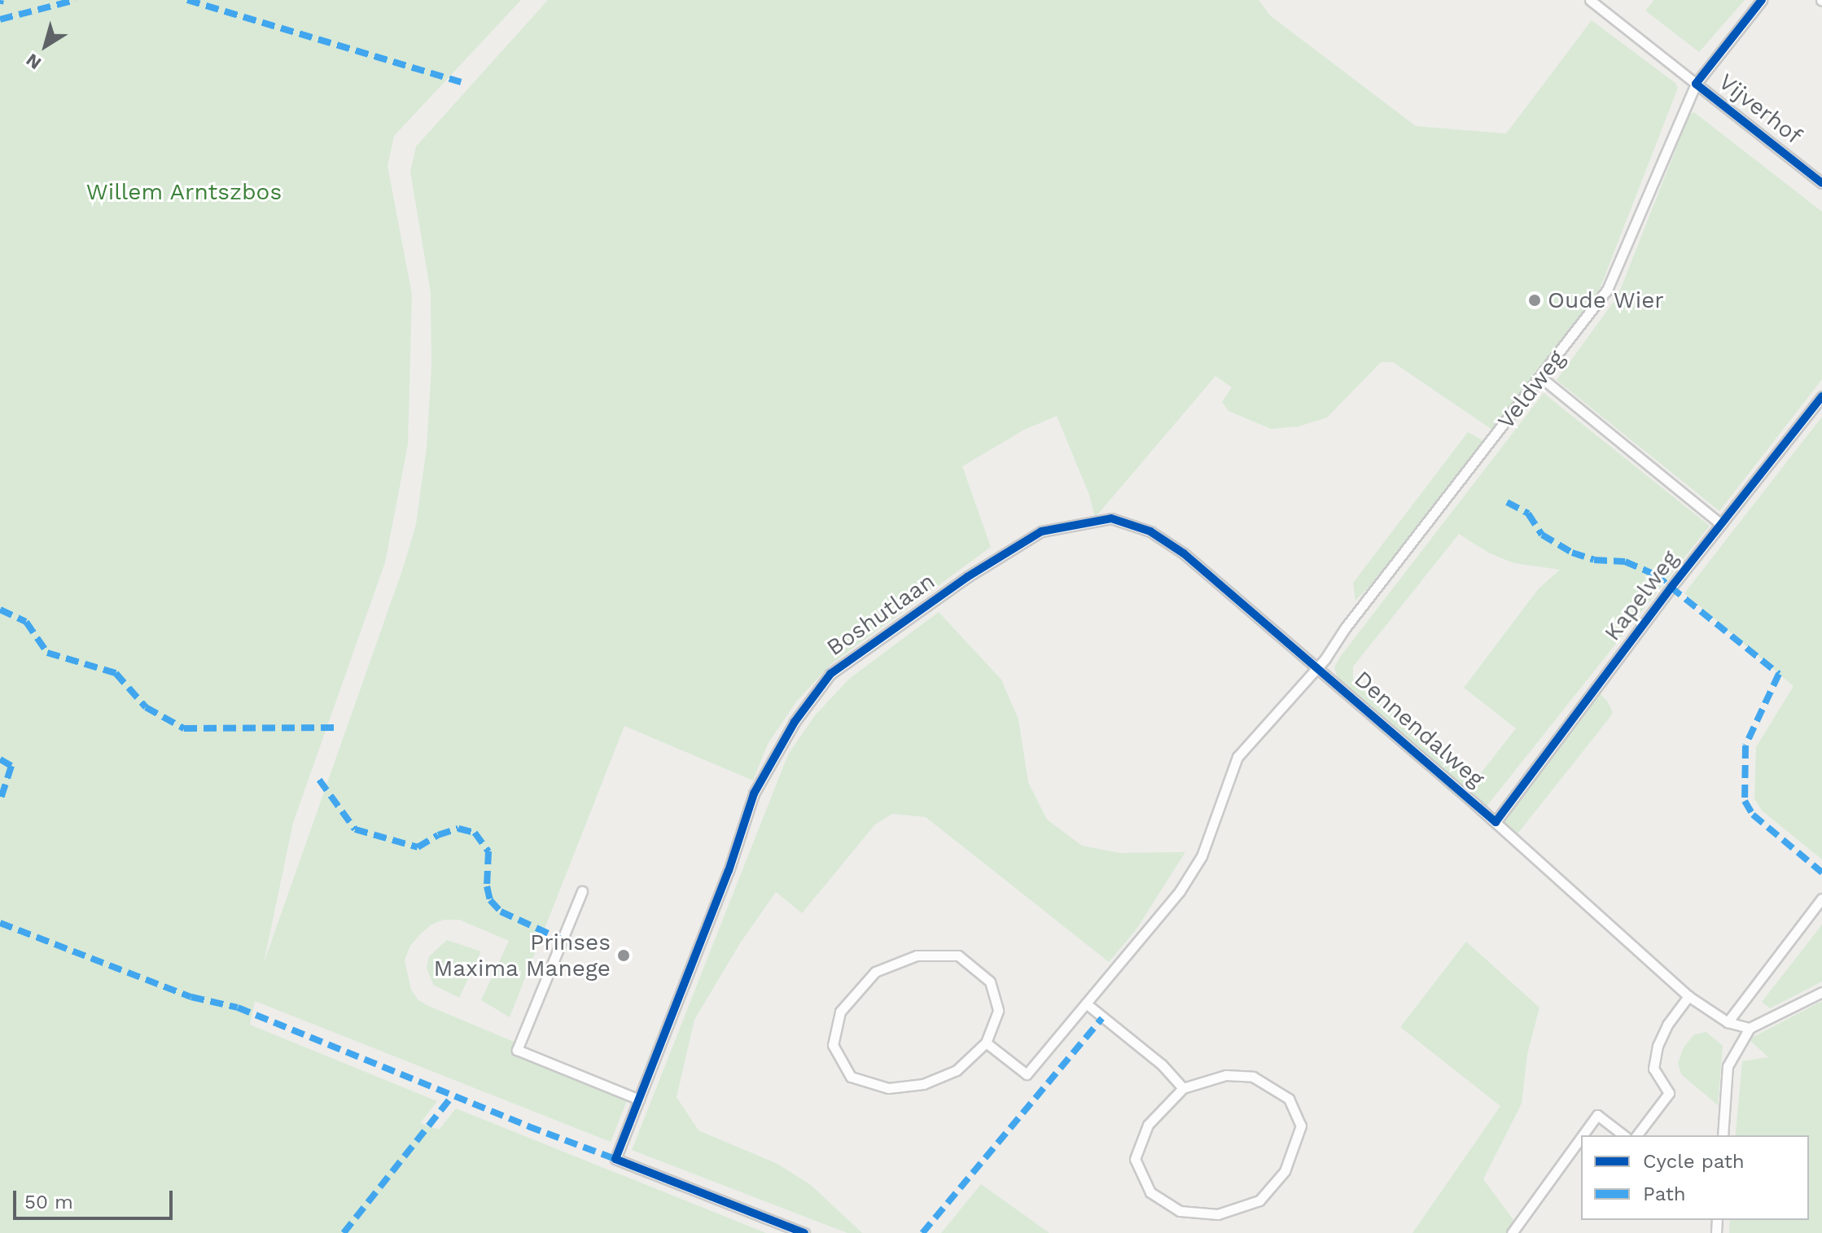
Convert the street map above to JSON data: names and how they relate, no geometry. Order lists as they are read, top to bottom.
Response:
{
  "streets": {
    "lane": [
      "Vijverhof",
      "Veldweg",
      "Kapelweg",
      "Boshutlaan",
      "Dennendalweg"
    ]
  },
  "crossings": [
    ["Vijverhof", "Veldweg"],
    ["Veldweg", "Boshutlaan"],
    ["Veldweg", "Dennendalweg"],
    ["Kapelweg", "Dennendalweg"],
    ["Boshutlaan", "Dennendalweg"]
  ],
  "parks": ["Willem Arntszbos"],
  "places": ["Oude Wier", "Prinses Maxima Manege"],
  "legend": ["Cycle path", "Path"],
  "scale_bar": "50 m",
  "north": "bottom left"
}
